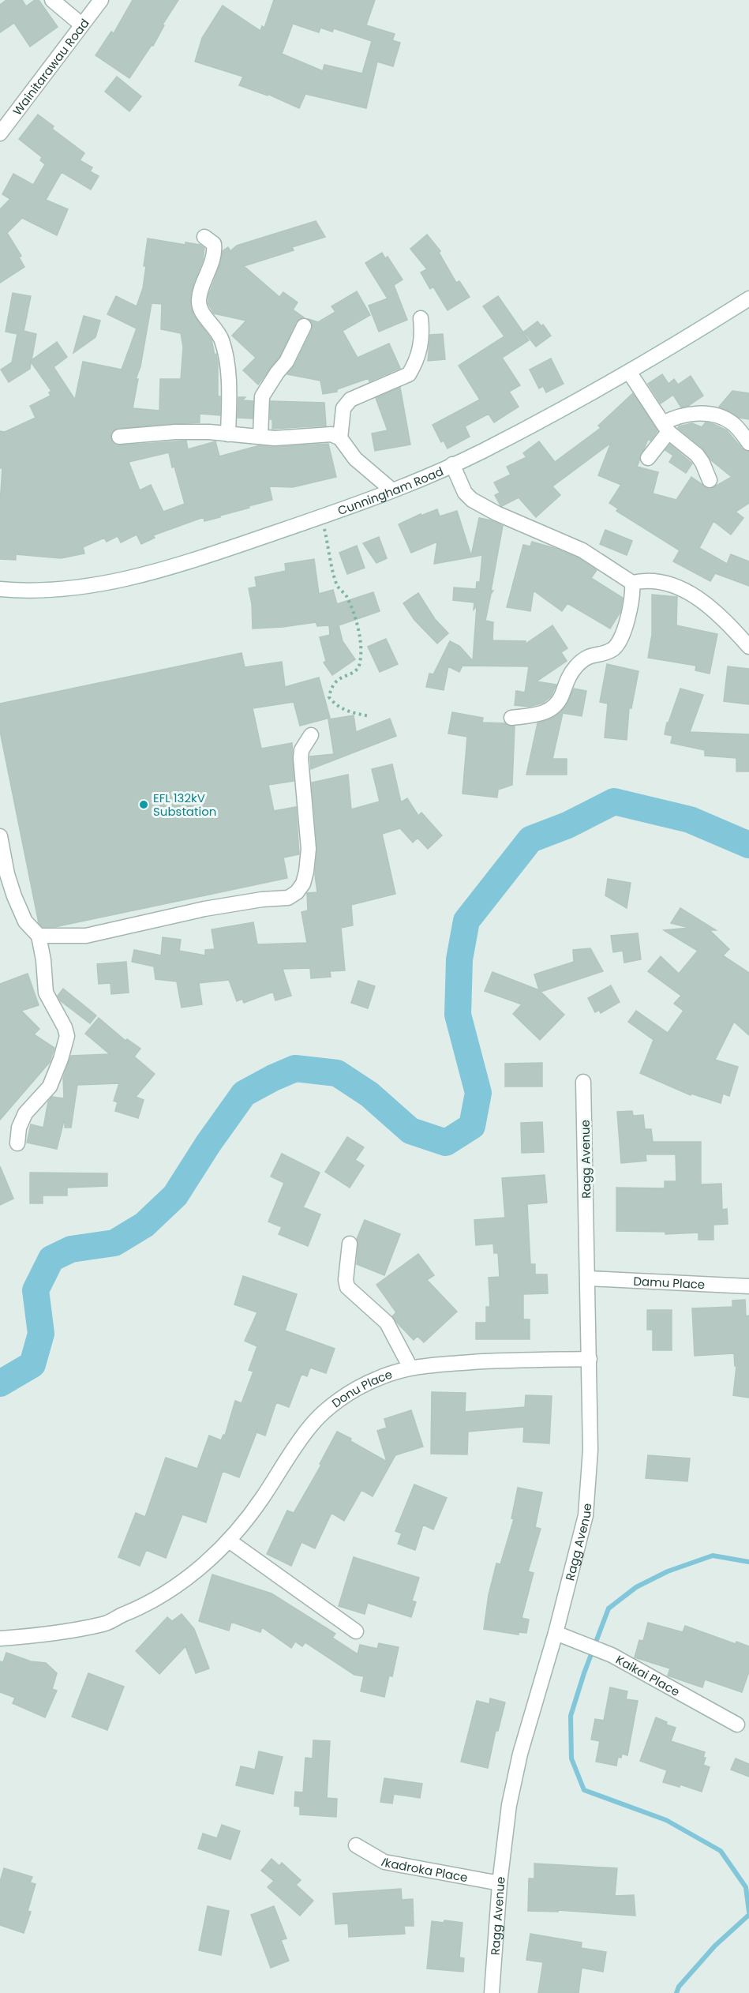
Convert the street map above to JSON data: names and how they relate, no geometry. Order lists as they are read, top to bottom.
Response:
{
  "streets": {
    "street": [
      "Wainitarawau Road",
      "Cunningham Road",
      "Ragg Avenue",
      "Damu Place",
      "Donu Place",
      "Kaikai Place",
      "Ikadroka Place"
    ]
  },
  "crossings": [
    ["Ragg Avenue", "Damu Place"],
    ["Ragg Avenue", "Donu Place"],
    ["Ragg Avenue", "Kaikai Place"],
    ["Ragg Avenue", "Ikadroka Place"]
  ],
  "places": ["EFL 132kV Substation"]
}
